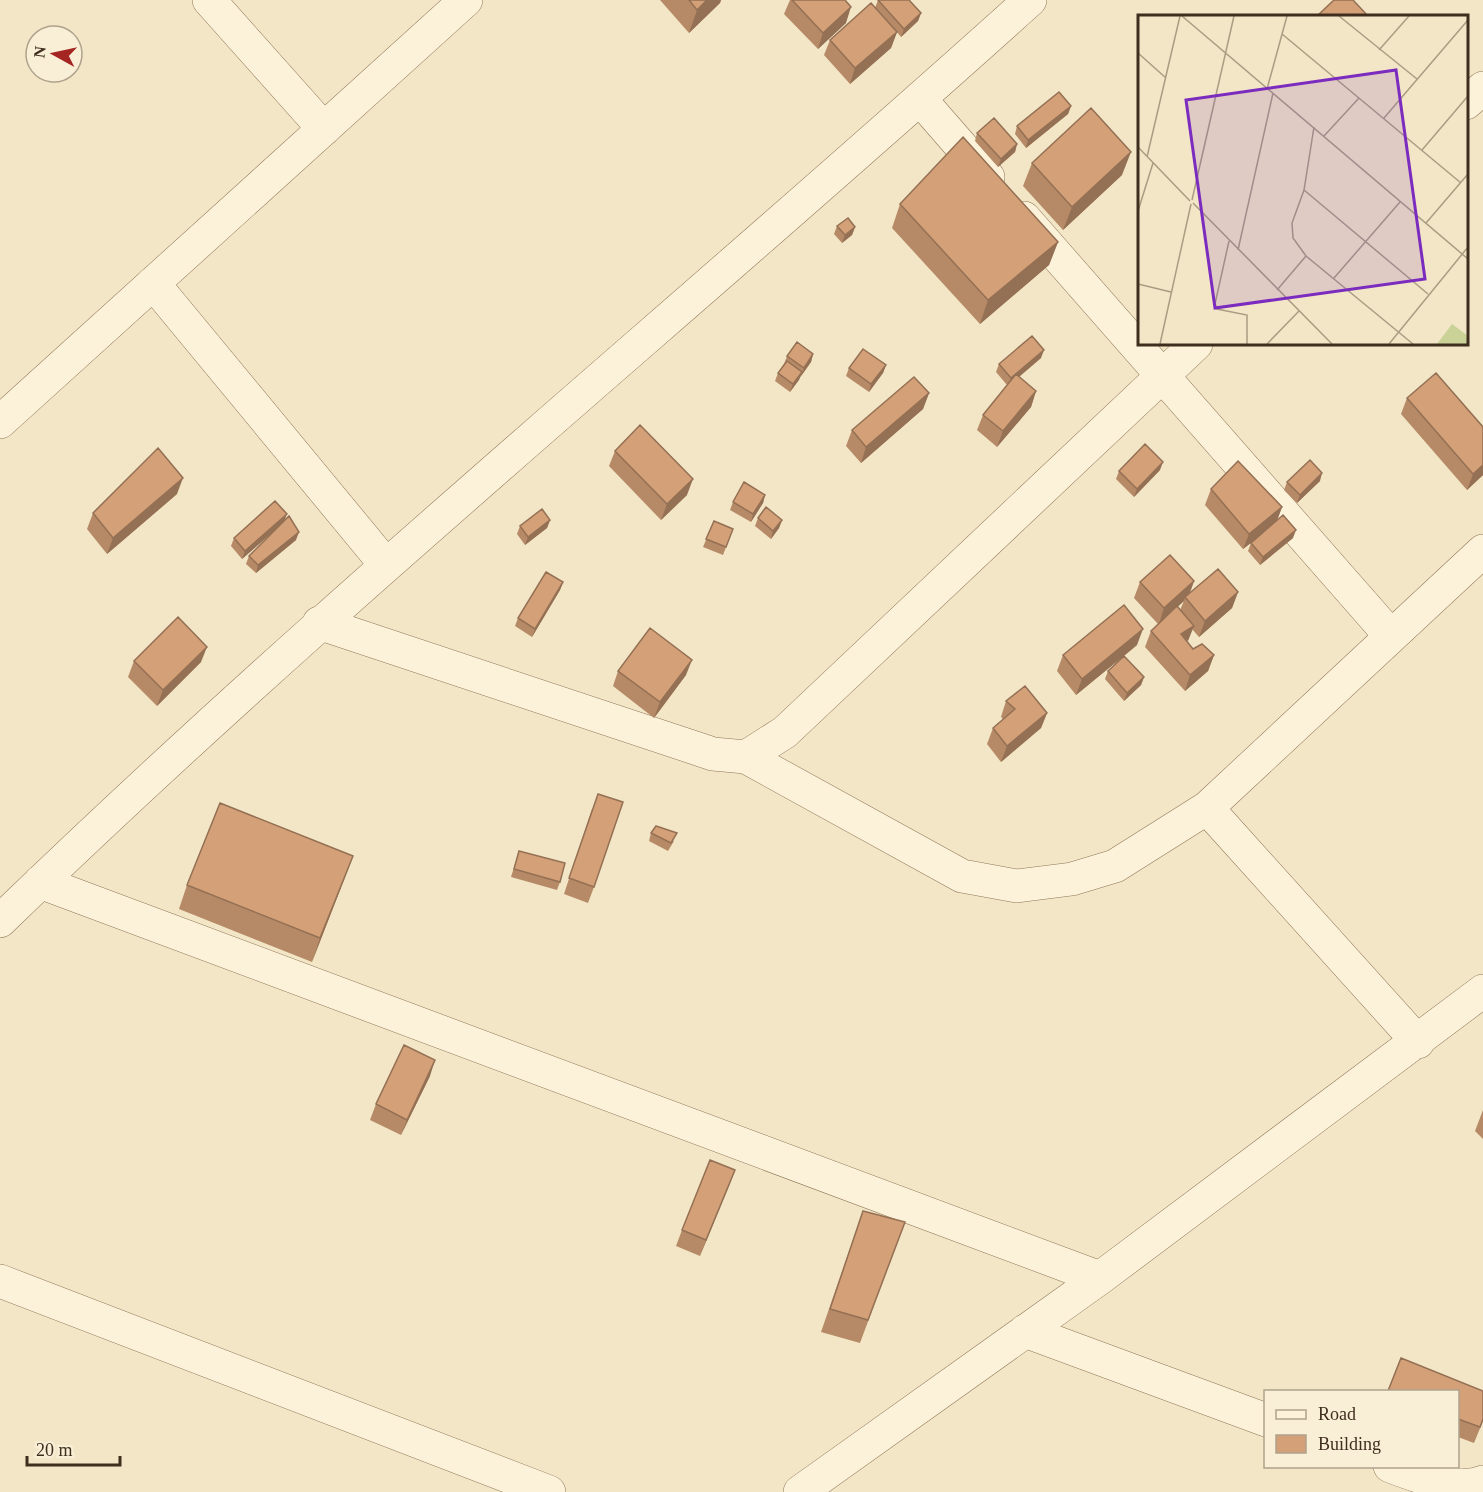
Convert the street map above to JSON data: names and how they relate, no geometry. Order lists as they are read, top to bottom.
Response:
{
  "legend": ["Road", "Building"],
  "scale_bar": "20 m",
  "north": "left"
}
